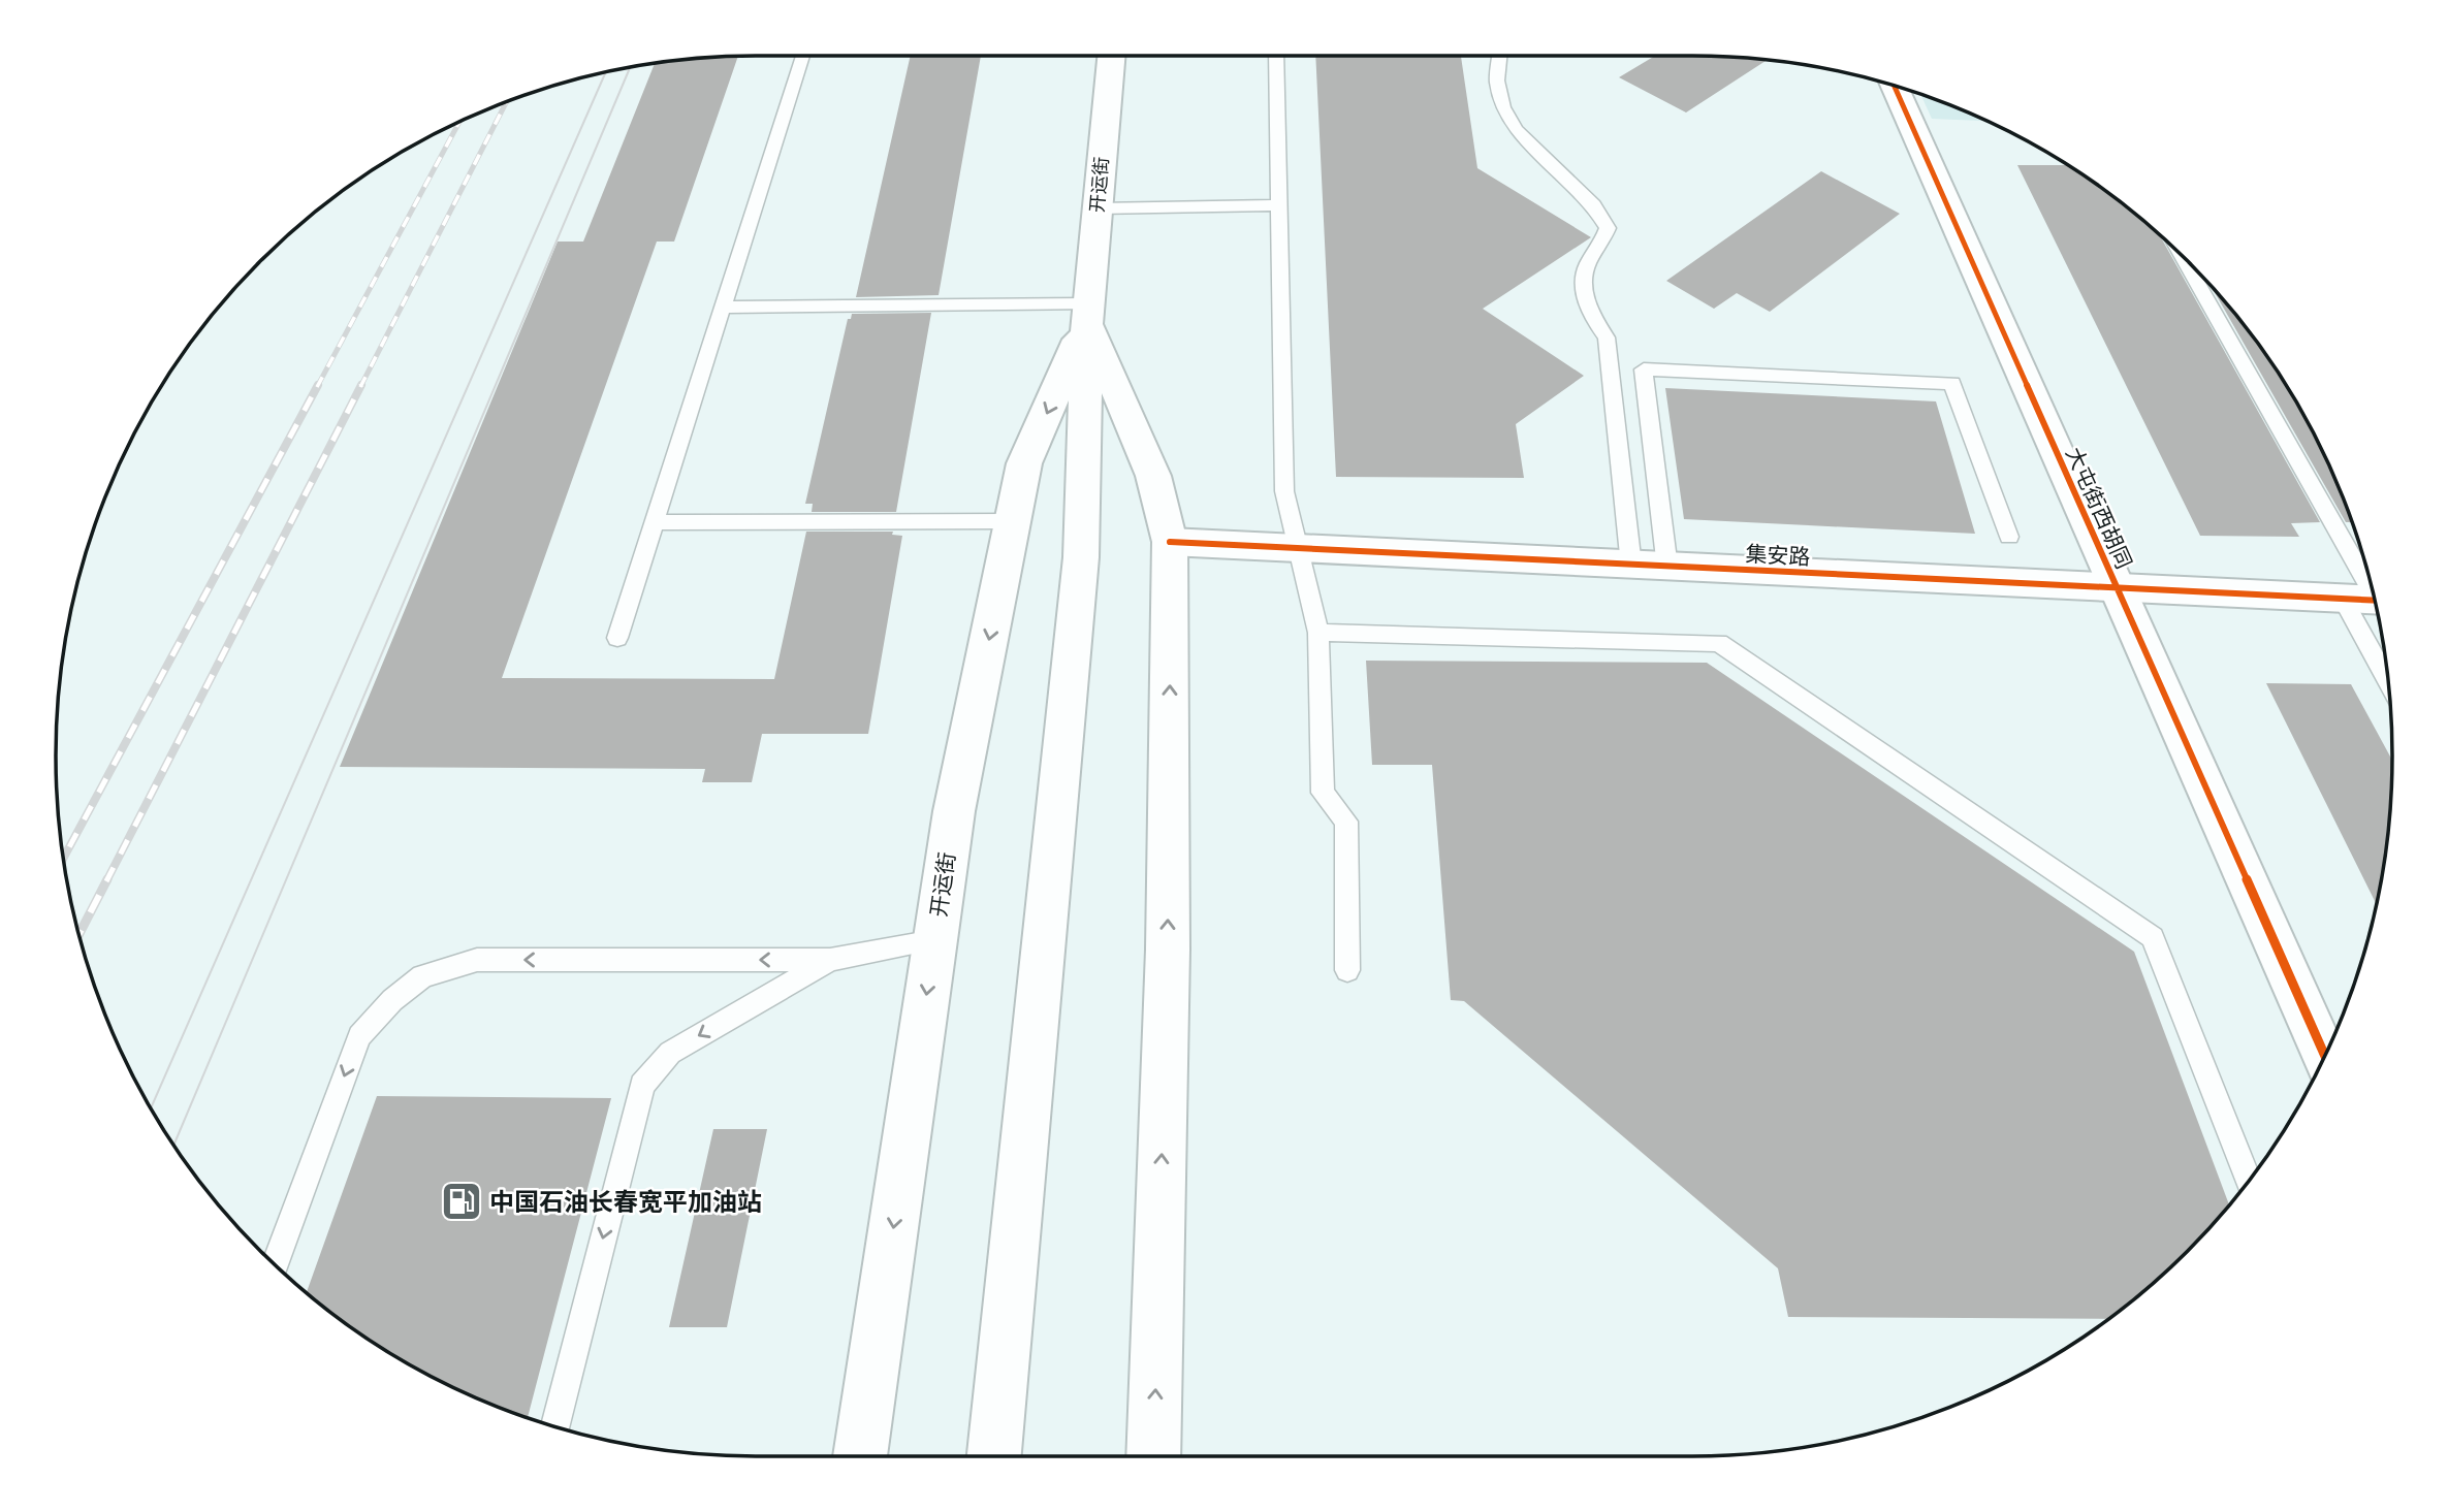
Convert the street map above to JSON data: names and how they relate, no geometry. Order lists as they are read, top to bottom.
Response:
{
  "streets": {
    "main road": ["开运街", "大屯街西胡同", "集安路"]
  },
  "crossings": [
    ["开运街", "集安路"],
    ["大屯街西胡同", "集安路"]
  ],
  "places": {
    "fuel station": ["中国石油长春宽平加油站"]
  }
}
